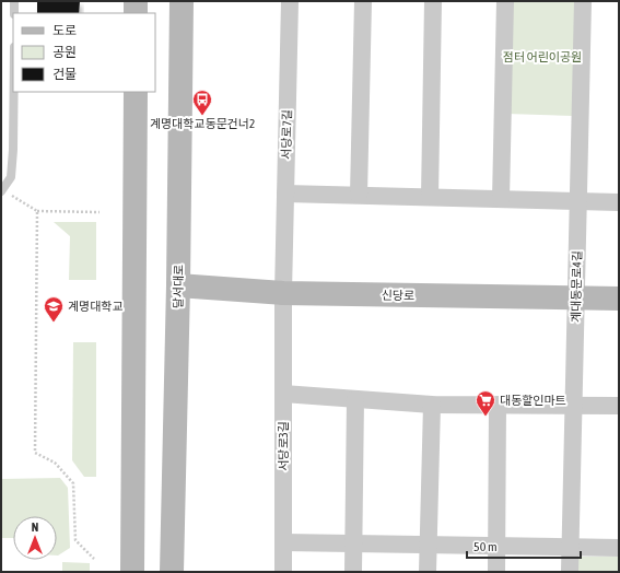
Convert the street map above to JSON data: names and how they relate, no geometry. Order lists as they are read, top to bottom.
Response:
{
  "streets": {
    "main road": ["달서대로", "신당로"],
    "street": ["서당로7길", "계대동문로4길", "서당로3길"]
  },
  "crossings": [
    ["서당로7길", "신당로"],
    ["서당로7길", "서당로3길"],
    ["달서대로", "신당로"],
    ["계대동문로4길", "신당로"],
    ["신당로", "서당로3길"]
  ],
  "parks": ["점터 어린이공원"],
  "places": {
    "bus stop": ["계명대학교동문건너2"],
    "school or university": ["계명대학교"],
    "supermarket": ["대동할인마트"]
  },
  "legend": ["도로", "공원", "건물"],
  "scale_bar": "50 m",
  "north": "top"
}
